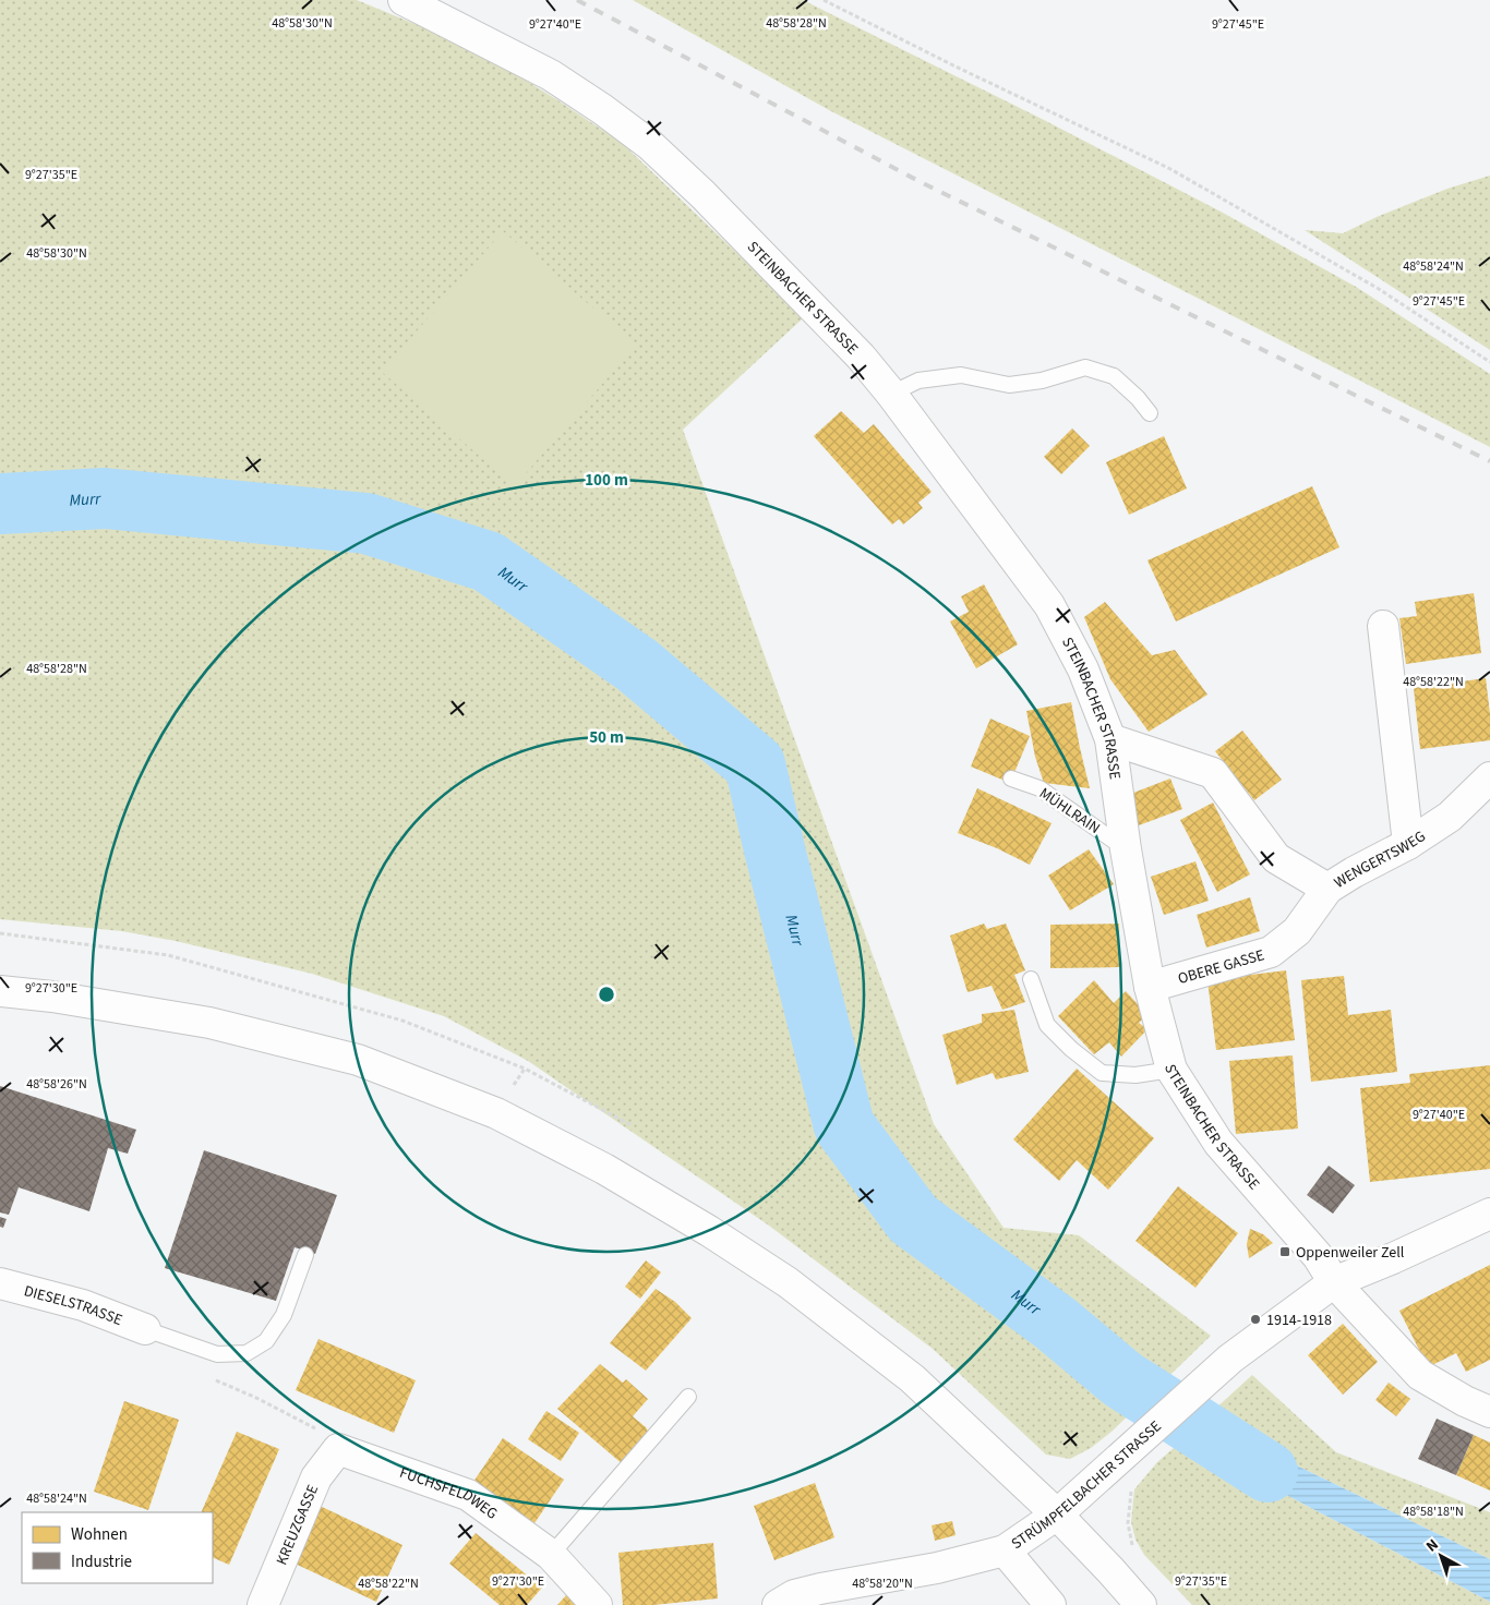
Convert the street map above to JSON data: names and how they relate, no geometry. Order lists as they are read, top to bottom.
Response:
{
  "streets": {
    "street": [
      "STEINBACHER STRASSE",
      "WENGERTSWEG",
      "OBERE GASSE",
      "DIESELSTRASSE",
      "STRÜMPFELBACHER STRASSE",
      "FUCHSFELDWEG",
      "KREUZGASSE"
    ],
    "lane": ["MÜHLRAIN"]
  },
  "crossings": [
    ["STEINBACHER STRASSE", "MÜHLRAIN"],
    ["STEINBACHER STRASSE", "WENGERTSWEG"],
    ["STEINBACHER STRASSE", "OBERE GASSE"],
    ["STEINBACHER STRASSE", "STRÜMPFELBACHER STRASSE"],
    ["WENGERTSWEG", "OBERE GASSE"],
    ["FUCHSFELDWEG", "KREUZGASSE"]
  ],
  "water": ["Murr"],
  "places": {
    "transit": ["Oppenweiler Zell"],
    "other": ["1914-1918"]
  },
  "legend": ["Wohnen", "Industrie"],
  "north": "top left",
  "coordinates": [
    "48°58'30\"N",
    "48°58'28\"N",
    "9°27'40\"E",
    "9°27'45\"E",
    "9°27'35\"E",
    "48°58'24\"N",
    "48°58'22\"N",
    "9°27'30\"E",
    "48°58'26\"N",
    "48°58'18\"N",
    "48°58'20\"N"
  ],
  "rings": ["100 m", "50 m"]
}
